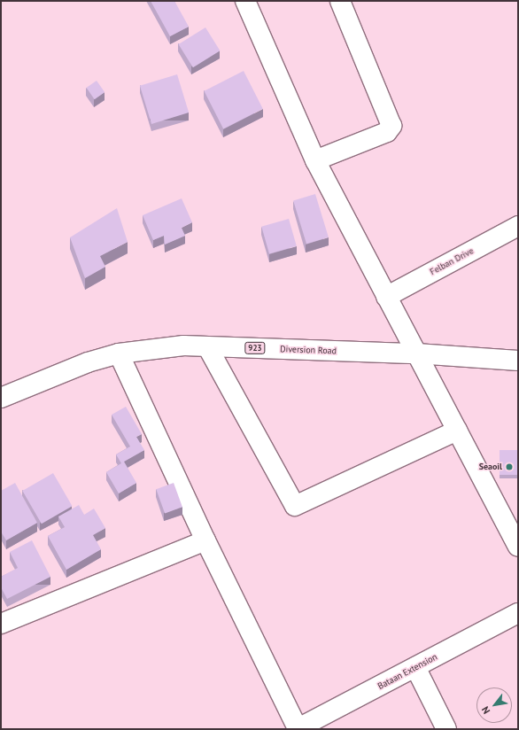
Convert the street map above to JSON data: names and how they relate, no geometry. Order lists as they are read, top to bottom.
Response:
{
  "streets": {
    "main road": [
      "Felban Drive",
      "923",
      "Diversion Road",
      "Bataan Extension"
    ]
  },
  "places": ["Seaoil"],
  "north": "bottom left"
}
